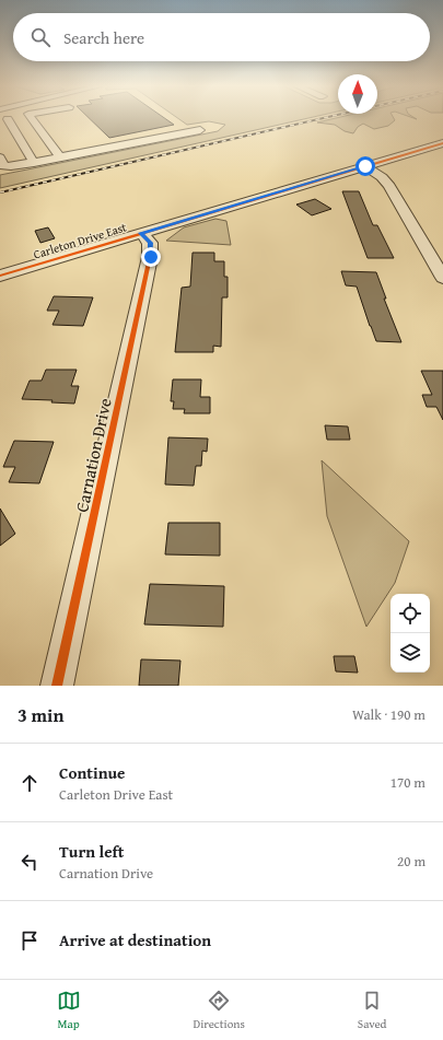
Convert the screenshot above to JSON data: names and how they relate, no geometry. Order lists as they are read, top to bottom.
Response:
{
  "streets": {
    "street": ["Carleton Drive East", "Carnation Drive"]
  },
  "crossings": [
    ["Carleton Drive East", "Carnation Drive"]
  ],
  "north": "top",
  "page": {
    "search": "Search here",
    "heading": ["3 min", "Walk · 190 m"],
    "list": [
      ["Continue", "Carleton Drive East", "170 m"],
      ["Turn left", "Carnation Drive", "20 m"],
      "Arrive at destination"
    ],
    "nav": ["Map", "Directions", "Saved"]
  }
}
